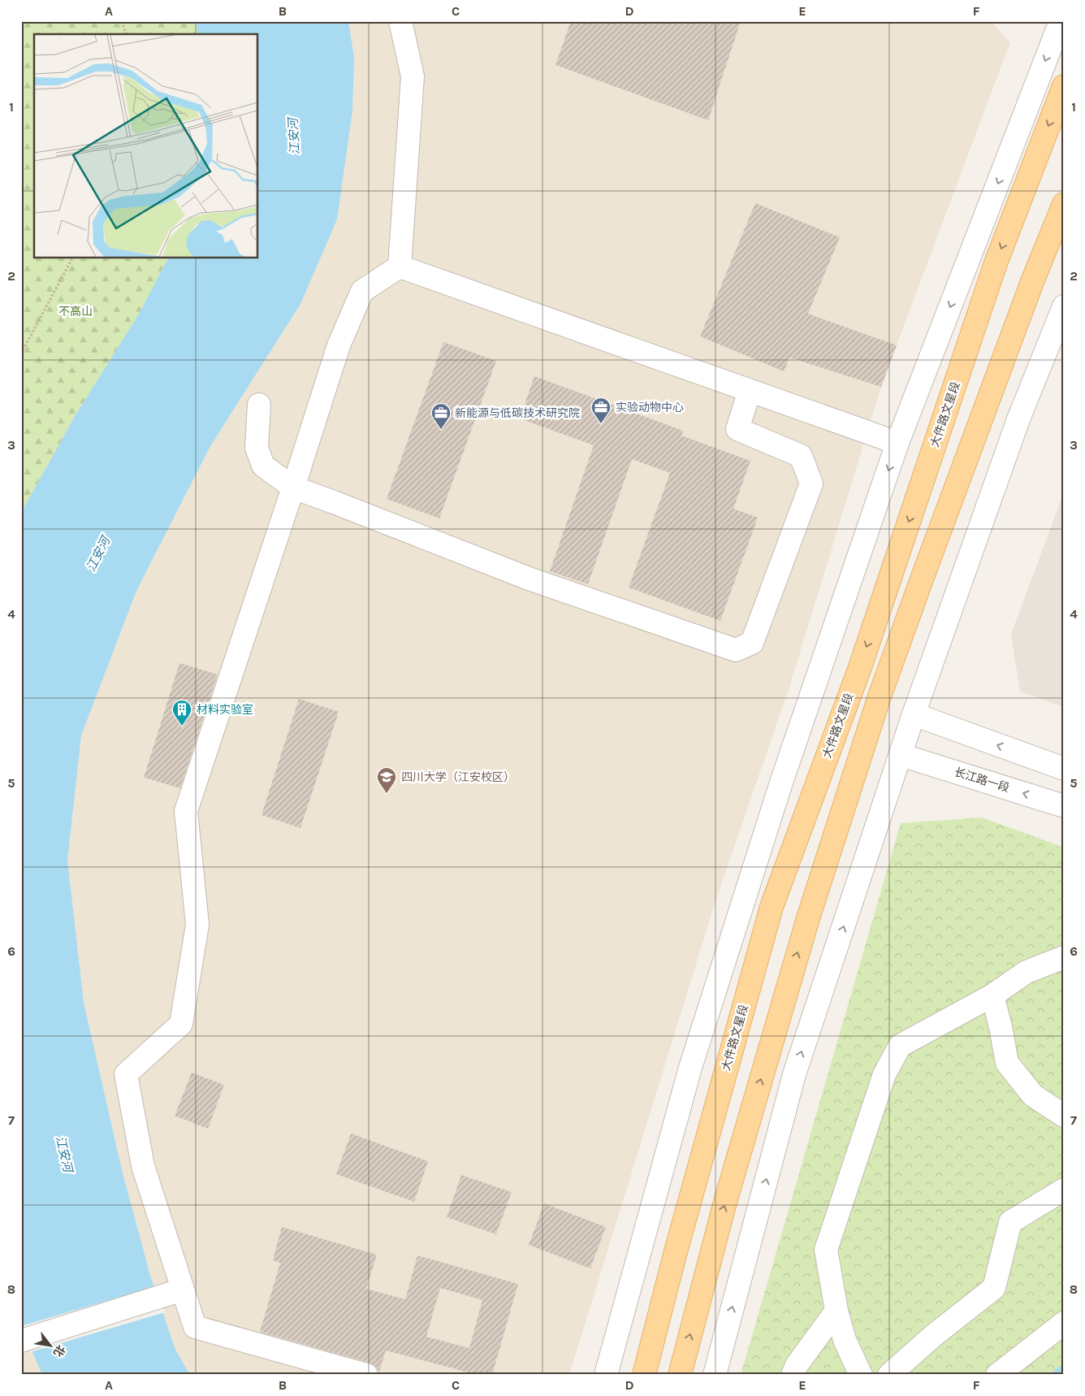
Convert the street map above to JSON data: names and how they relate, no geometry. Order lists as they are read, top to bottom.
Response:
{
  "streets": {
    "main road": ["大件路文星段"],
    "street": ["长江路一段"]
  },
  "water": ["江安河"],
  "parks": ["不高山"],
  "places": {
    "office": ["实验动物中心", "新能源与低碳技术研究院"],
    "building": ["材料实验室"],
    "school or university": ["四川大学（江安校区）"]
  },
  "north": "bottom right",
  "grid": {
    "columns": [
      "A",
      "B",
      "C",
      "D",
      "E",
      "F"
    ],
    "rows": [
      "1",
      "2",
      "3",
      "4",
      "5",
      "6",
      "7",
      "8"
    ]
  }
}
